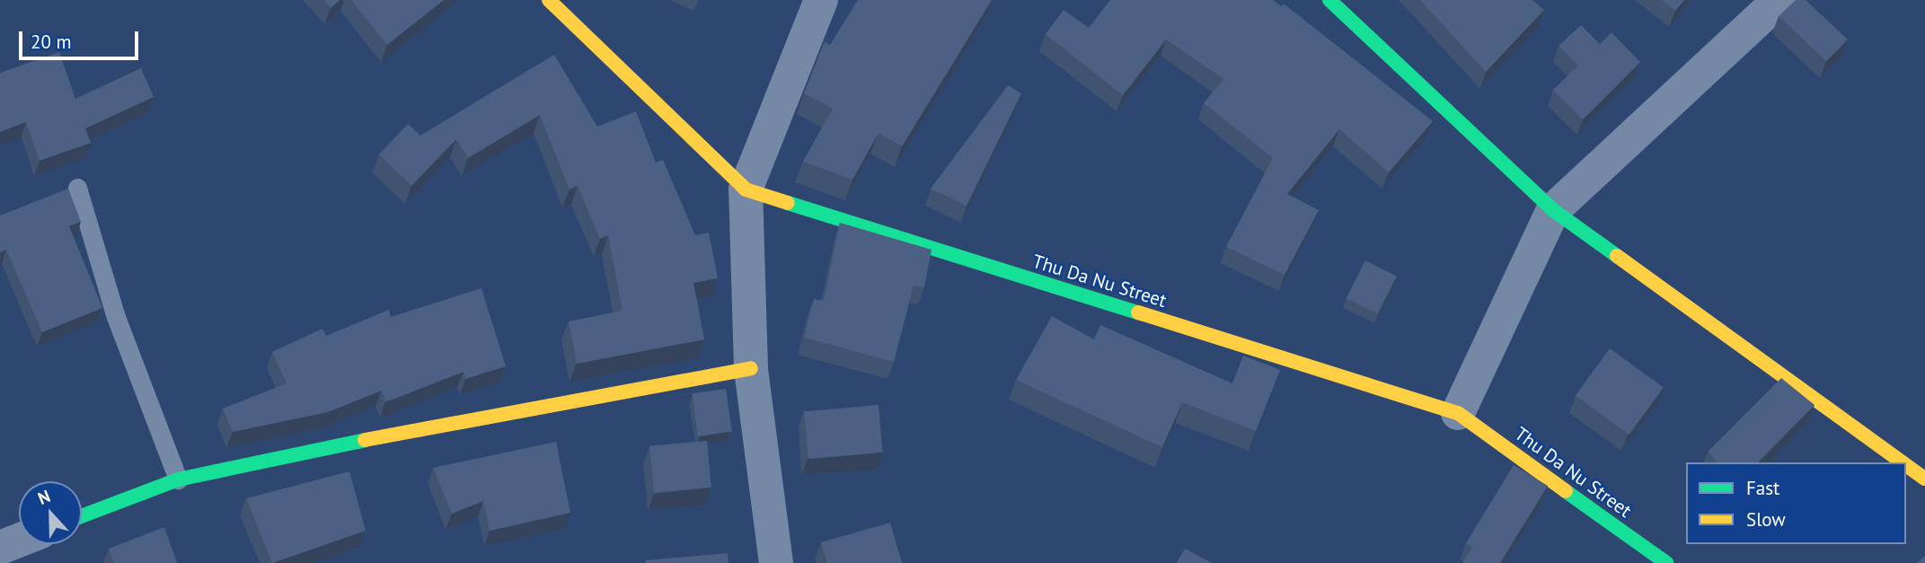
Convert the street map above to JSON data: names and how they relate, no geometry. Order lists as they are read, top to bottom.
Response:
{
  "streets": {
    "street": ["Thu Da Nu Street"]
  },
  "legend": ["Fast", "Slow"],
  "scale_bar": "20 m",
  "north": "top"
}
